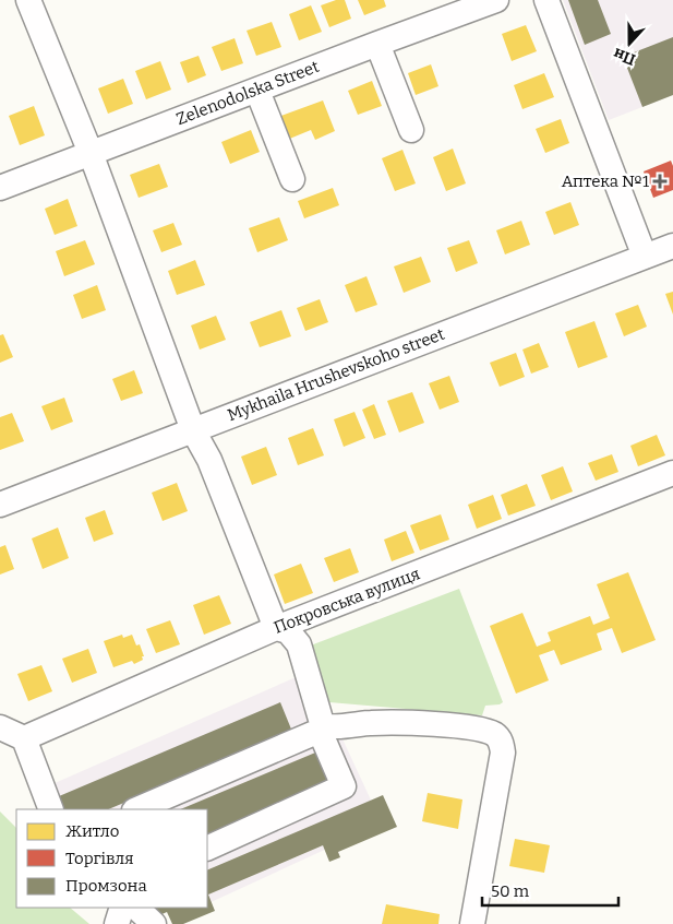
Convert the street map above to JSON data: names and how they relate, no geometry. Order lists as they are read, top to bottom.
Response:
{
  "streets": {
    "street": ["Zelenodolska Street", "Mykhaila Hrushevskoho street", "Покровська вулиця"]
  },
  "places": {
    "health": ["Аптека №1"]
  },
  "legend": ["Житло", "Торгівля", "Промзона"],
  "scale_bar": "50 m",
  "north": "bottom"
}
